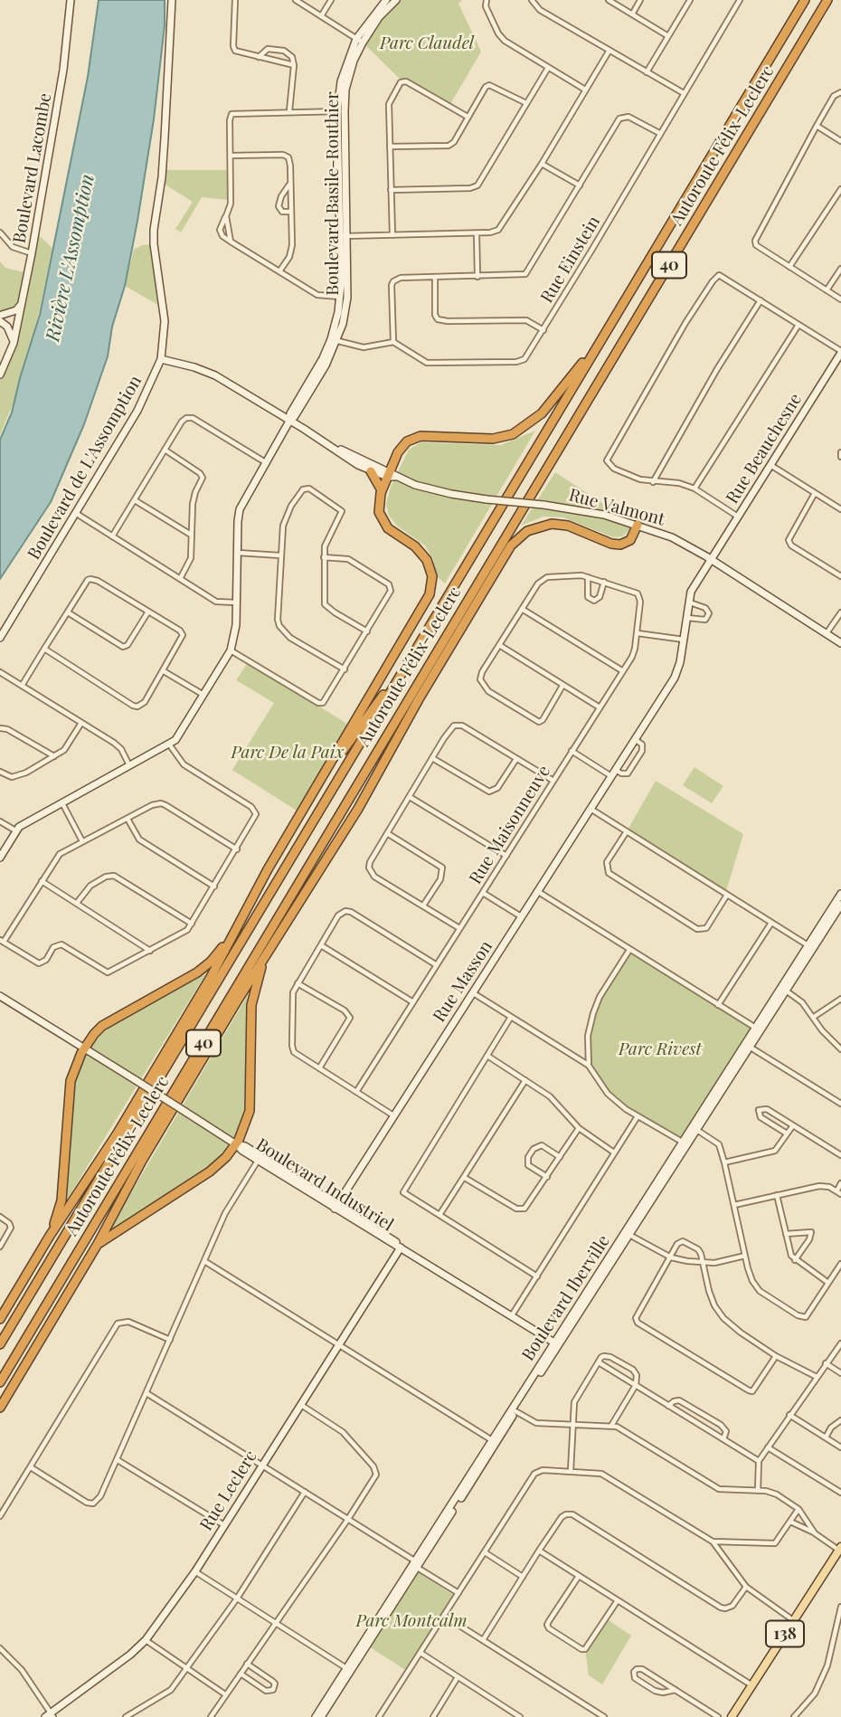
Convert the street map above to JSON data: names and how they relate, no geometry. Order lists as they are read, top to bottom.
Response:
{
  "streets": {
    "highway": ["Autoroute Félix-Leclerc", "40"],
    "main road": ["138"],
    "street": [
      "Boulevard Lacombe",
      "Boulevard Basile-Routhier",
      "Rue Einstein",
      "Rue Beauchesne",
      "Boulevard de L'Assomption",
      "Rue Valmont",
      "Rue Maisonneuve",
      "Rue Masson",
      "Boulevard Industriel",
      "Boulevard Iberville",
      "Rue Leclerc"
    ]
  },
  "crossings": [
    ["Boulevard Basile-Routhier", "Rue Valmont"],
    ["Rue Beauchesne", "Rue Valmont"],
    ["Rue Beauchesne", "Rue Masson"],
    ["Boulevard de L'Assomption", "Rue Valmont"],
    ["Rue Valmont", "Rue Masson"],
    ["Rue Masson", "Boulevard Industriel"],
    ["Boulevard Industriel", "Boulevard Iberville"],
    ["Boulevard Industriel", "Rue Leclerc"]
  ],
  "water": ["Rivière L'Assomption"],
  "parks": [
    "Parc Claudel",
    "Parc De la Paix",
    "Parc Rivest",
    "Parc Montcalm"
  ]
}
